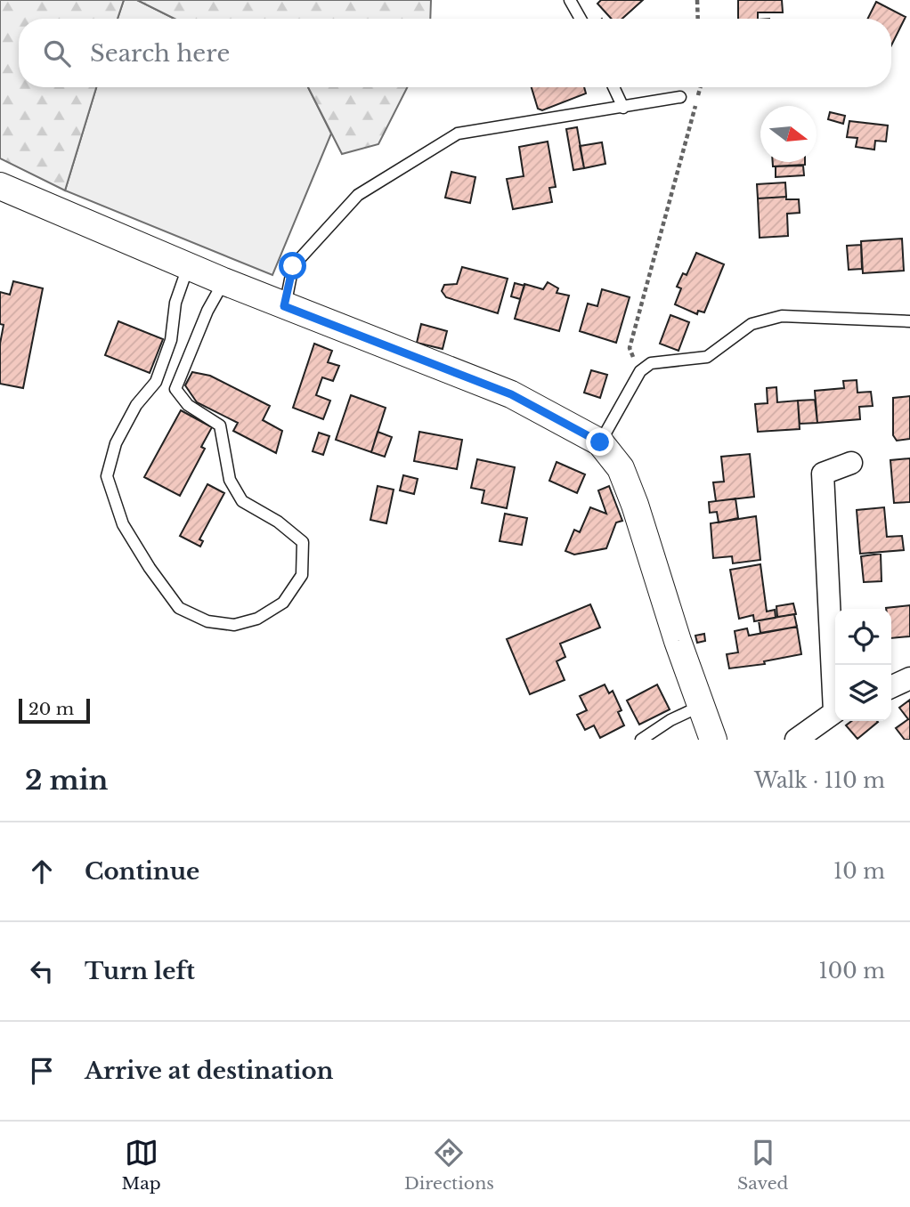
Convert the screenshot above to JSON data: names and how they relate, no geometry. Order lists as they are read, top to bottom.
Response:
{
  "scale_bar": "20 m",
  "north": "right",
  "page": {
    "search": "Search here",
    "scale": "20 m",
    "heading": ["2 min", "Walk · 110 m"],
    "list": [
      ["Continue", "10 m"],
      ["Turn left", "100 m"],
      "Arrive at destination"
    ],
    "nav": ["Map", "Directions", "Saved"]
  }
}
